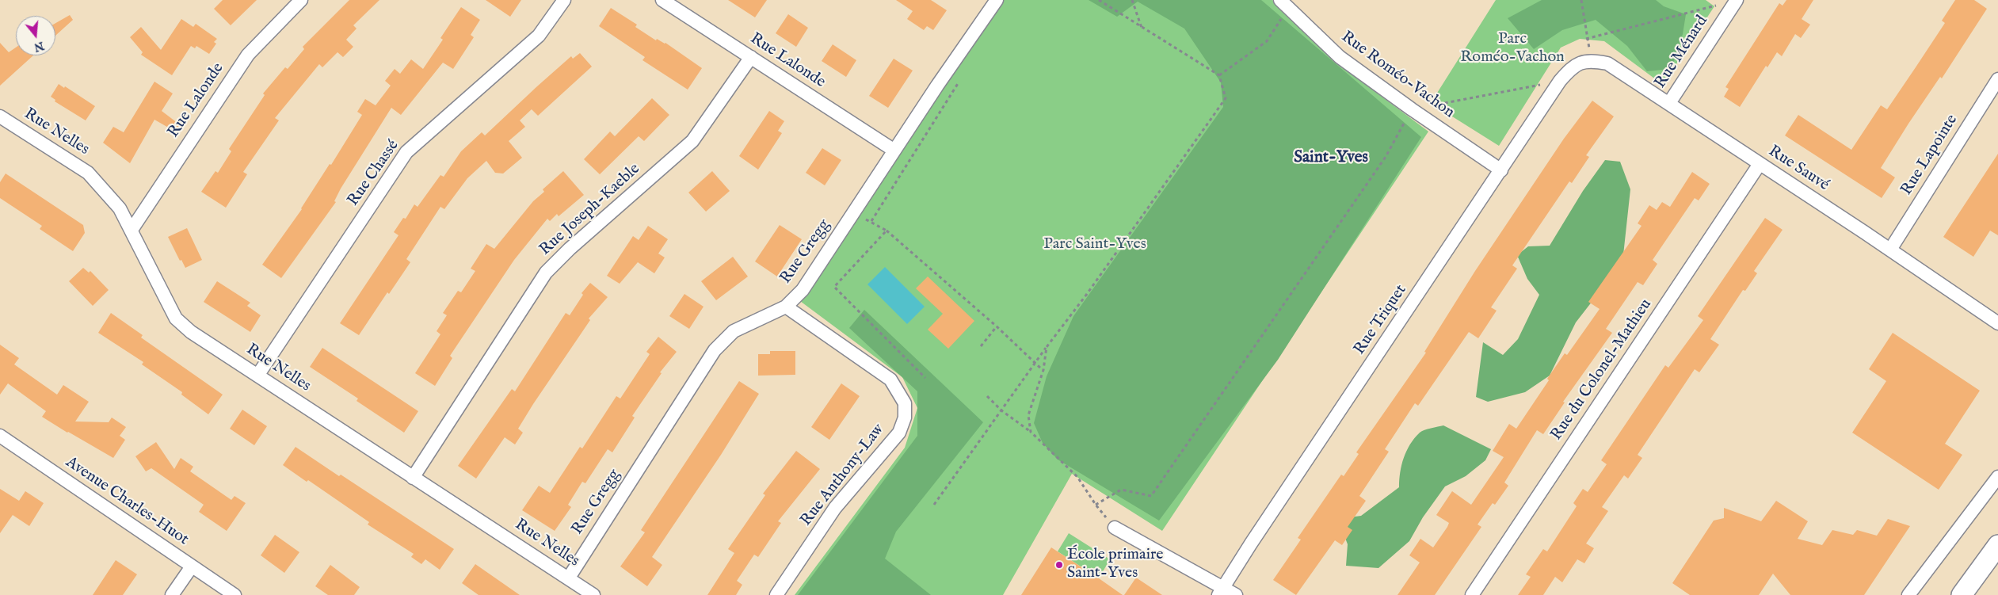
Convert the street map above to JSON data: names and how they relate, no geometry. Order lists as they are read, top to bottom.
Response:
{
  "streets": {
    "street": [
      "Rue Ménard",
      "Rue Lalonde",
      "Rue Roméo-Vachon",
      "Rue Nelles",
      "Rue Lapointe",
      "Rue Sauvé",
      "Rue Chassé",
      "Rue Joseph-Kaeble",
      "Rue Gregg",
      "Rue Triquet",
      "Rue du Colonel-Mathieu",
      "Rue Anthony-Law",
      "Avenue Charles-Huot"
    ]
  },
  "crossings": [
    ["Rue Ménard", "Rue Sauvé"],
    ["Rue Lalonde", "Rue Nelles"],
    ["Rue Lalonde", "Rue Joseph-Kaeble"],
    ["Rue Lalonde", "Rue Gregg"],
    ["Rue Roméo-Vachon", "Rue Triquet"],
    ["Rue Nelles", "Rue Chassé"],
    ["Rue Nelles", "Rue Joseph-Kaeble"],
    ["Rue Nelles", "Rue Gregg"],
    ["Rue Lapointe", "Rue Sauvé"],
    ["Rue Sauvé", "Rue Triquet"],
    ["Rue Sauvé", "Rue du Colonel-Mathieu"],
    ["Rue Gregg", "Rue Anthony-Law"]
  ],
  "districts": ["Saint-Yves"],
  "parks": ["Parc Roméo-Vachon", "Parc Saint-Yves"],
  "places": ["École primaire Saint-Yves"],
  "north": "bottom"
}
